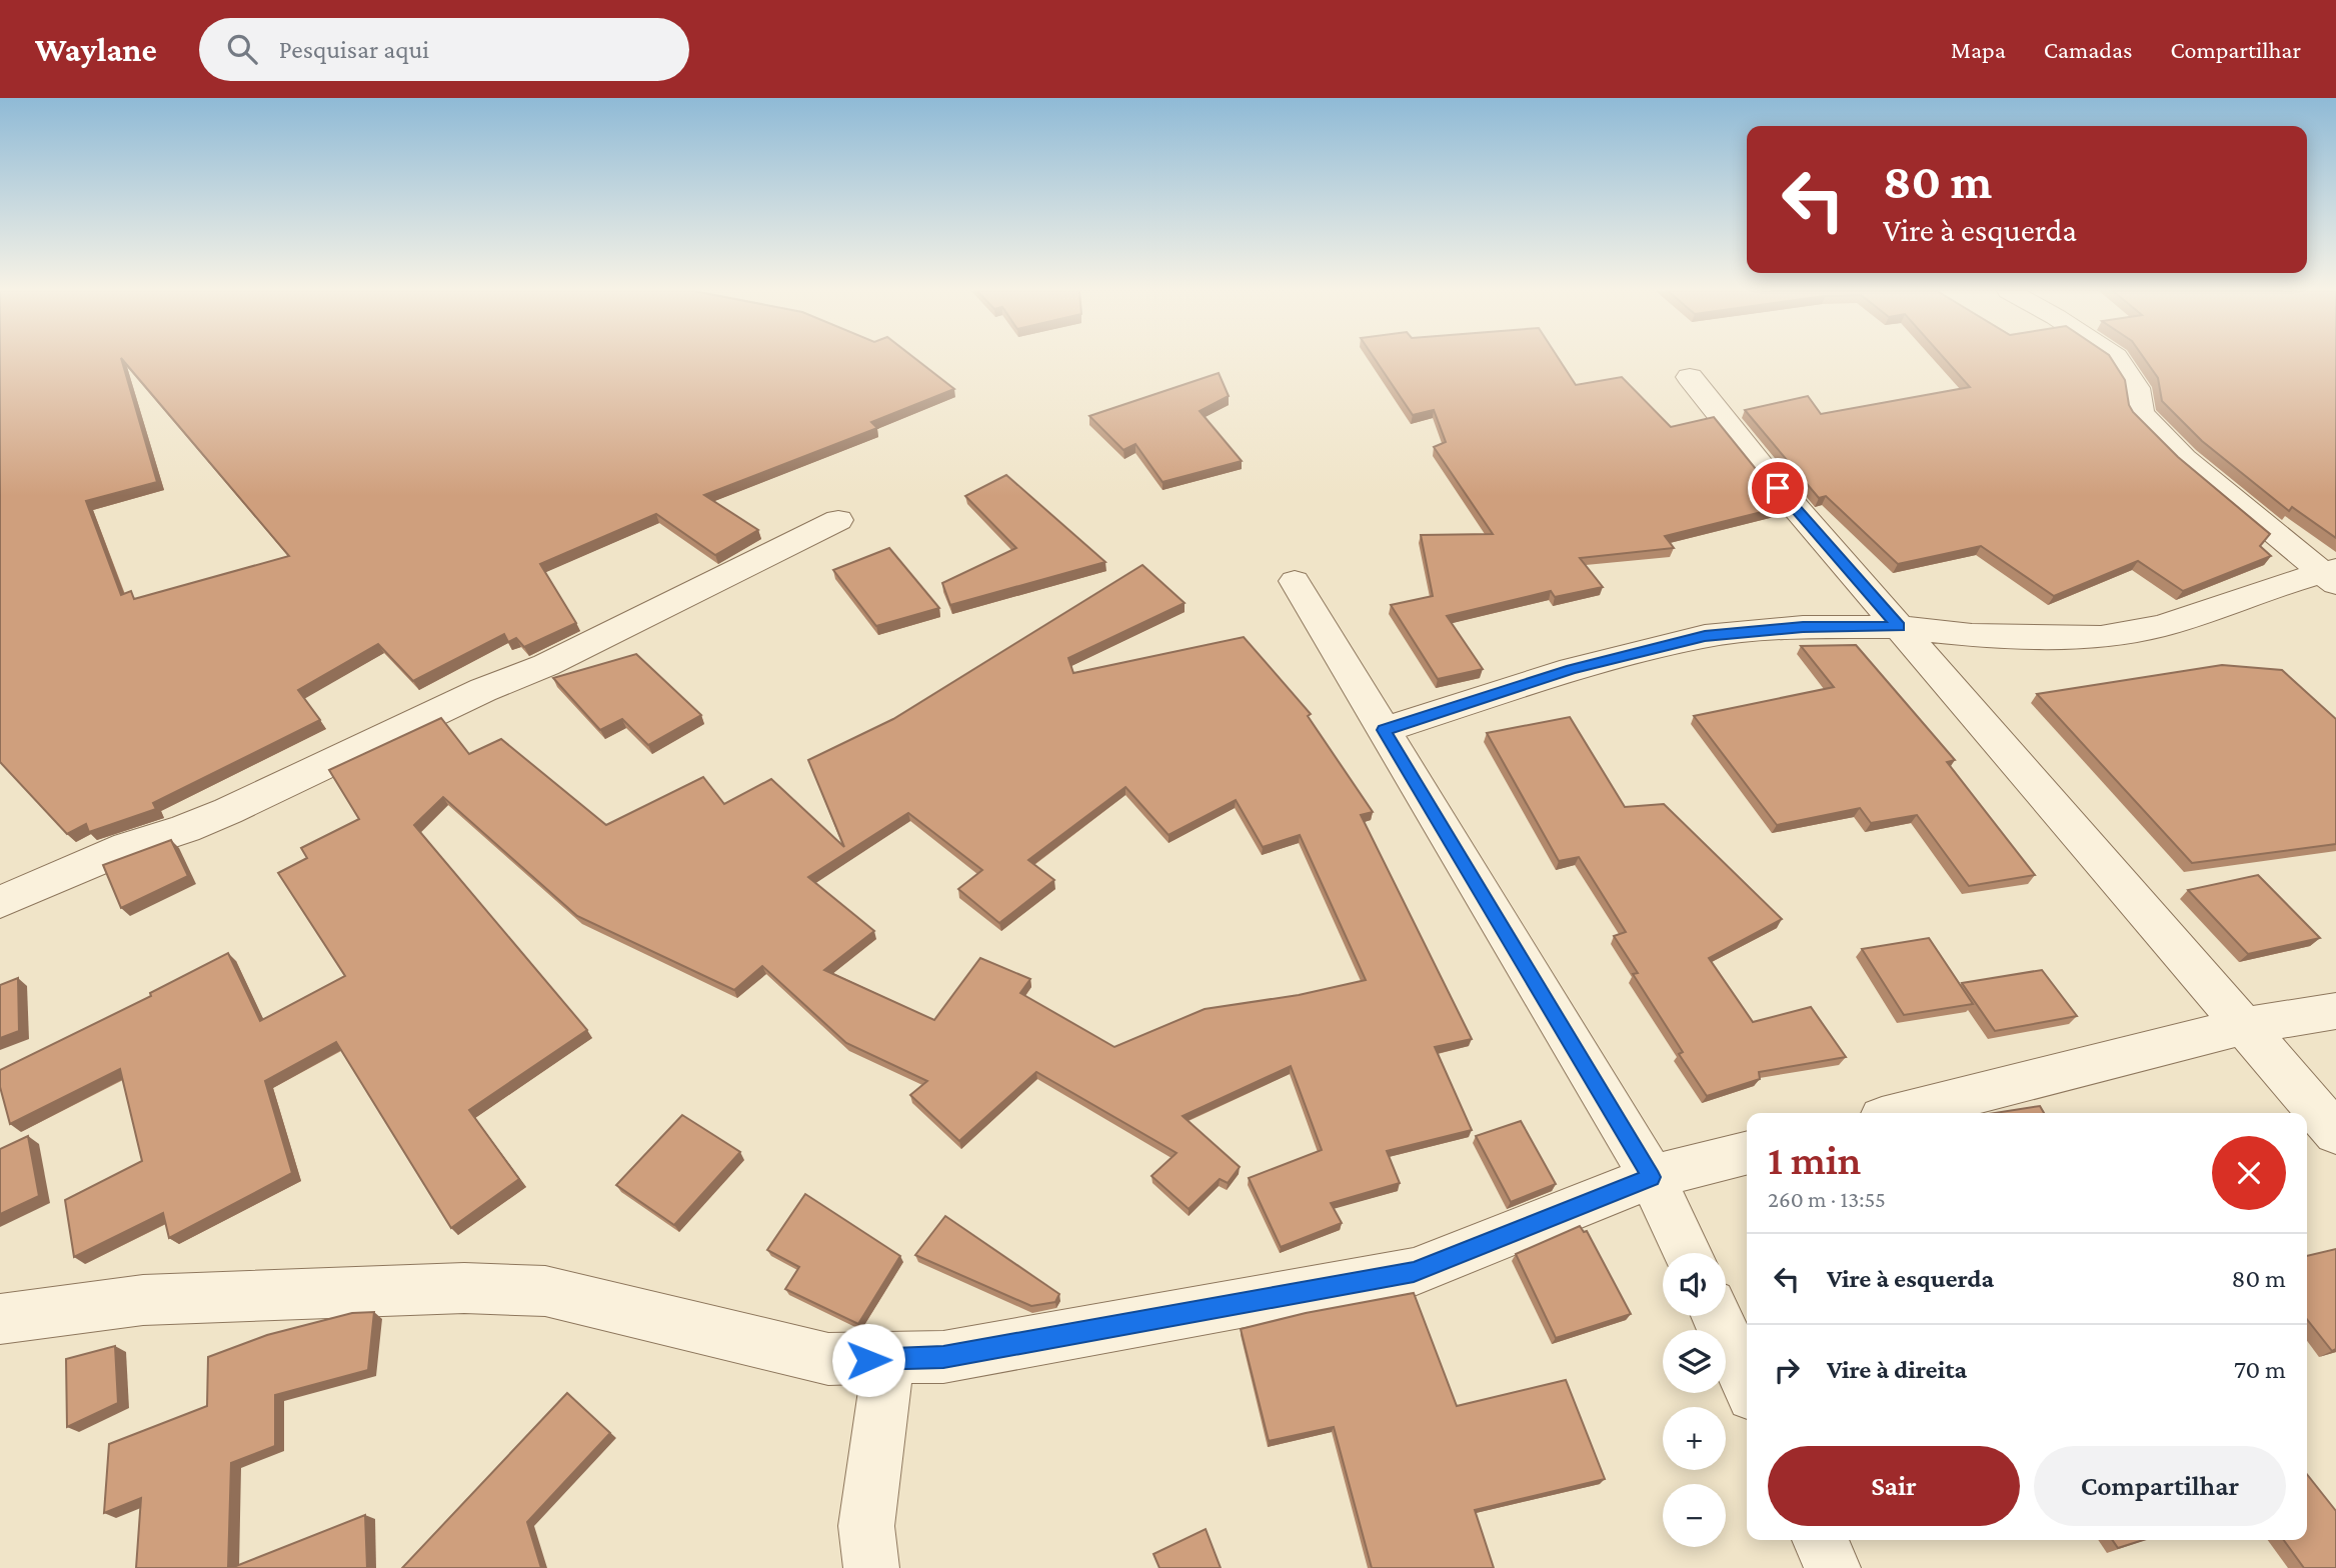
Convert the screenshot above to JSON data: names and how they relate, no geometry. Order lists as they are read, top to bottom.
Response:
{
  "page": {
    "header": "Waylane",
    "search": "Pesquisar aqui",
    "nav": ["Mapa", "Camadas", "Compartilhar"],
    "turn": ["80 m", "Vire à esquerda"],
    "heading": ["1 min", "260 m · 13:55"],
    "list": [
      {
        "name": "Vire à esquerda",
        "value": "80 m"
      },
      {
        "name": "Vire à direita",
        "value": "70 m"
      }
    ],
    "map_buttons": ["+", "−"],
    "buttons": ["Sair", "Compartilhar"]
  }
}
